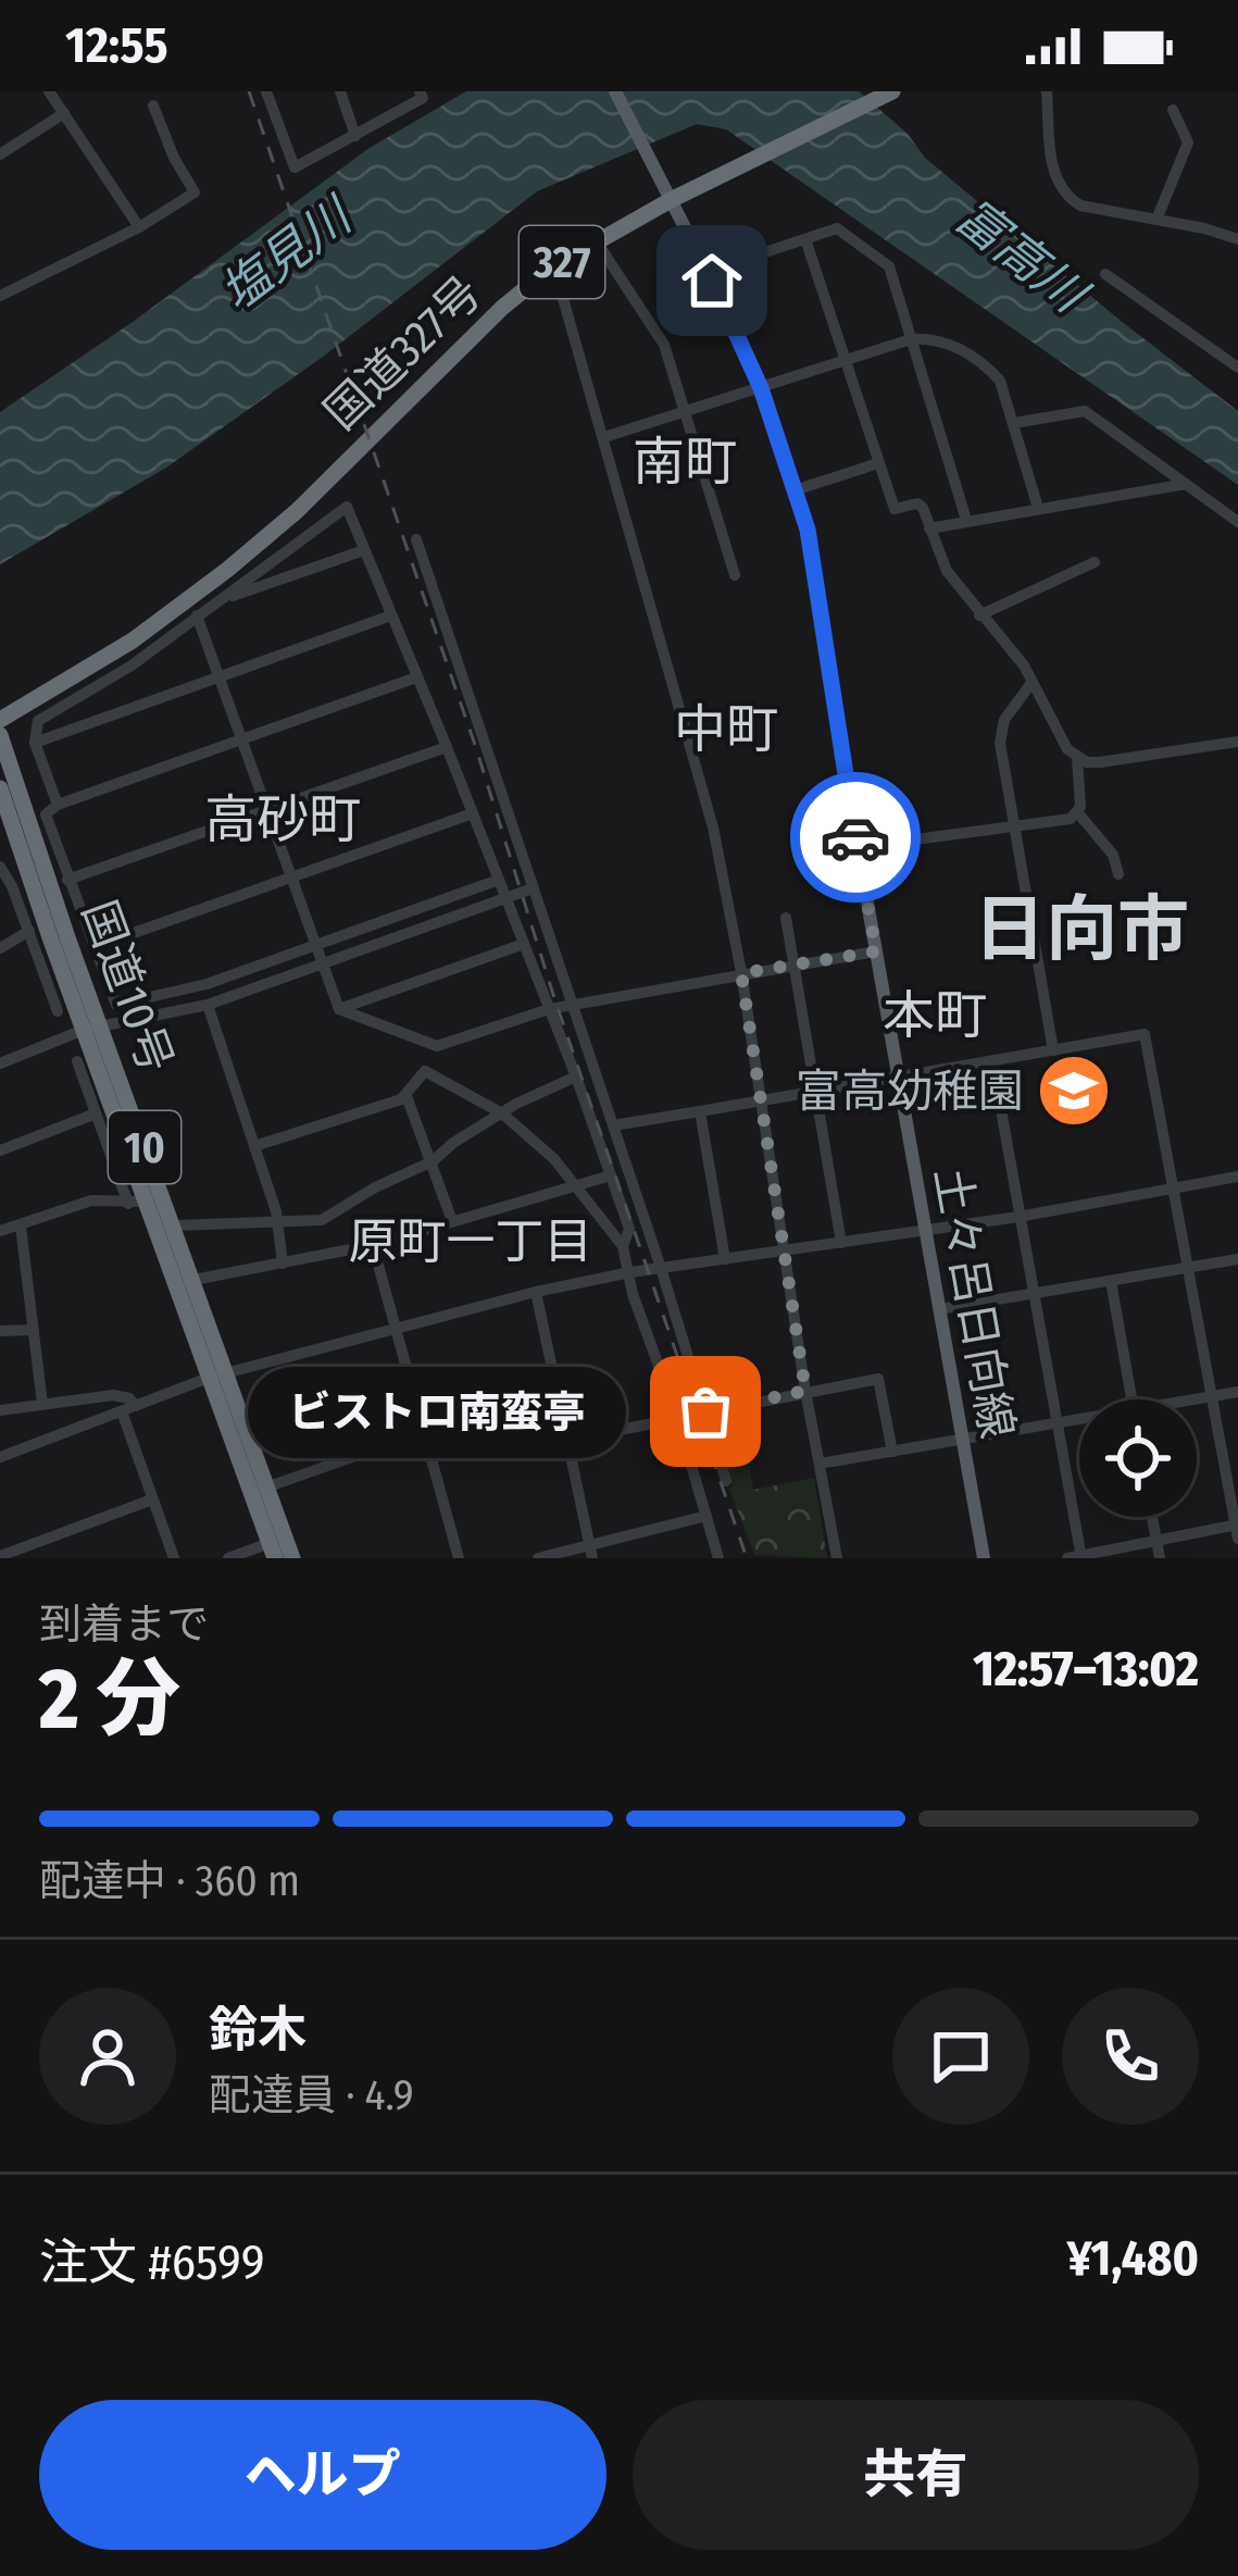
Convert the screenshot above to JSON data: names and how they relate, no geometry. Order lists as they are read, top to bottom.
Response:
{
  "streets": {
    "highway": [
      "327",
      "国道327号",
      "国道10号",
      "10"
    ],
    "main road": ["土々呂日向線"]
  },
  "crossings": [
    ["国道327号", "土々呂日向線"]
  ],
  "districts": [
    "南町",
    "中町",
    "高砂町",
    "日向市",
    "本町",
    "原町一丁目"
  ],
  "water": ["塩見川", "富高川"],
  "places": {
    "school or university": ["富高幼稚園"],
    "other": ["ビストロ南蛮亭"]
  },
  "page": {
    "status": "12:55",
    "bubble": "ビストロ南蛮亭",
    "heading": ["2 分", "到着まで", "12:57–13:02"],
    "panel": [
      "鈴木",
      "配達員 · 4.9",
      "注文 #6599",
      "¥1,480"
    ],
    "bar": "配達中 · 360 m",
    "buttons": ["ヘルプ", "共有"]
  }
}
